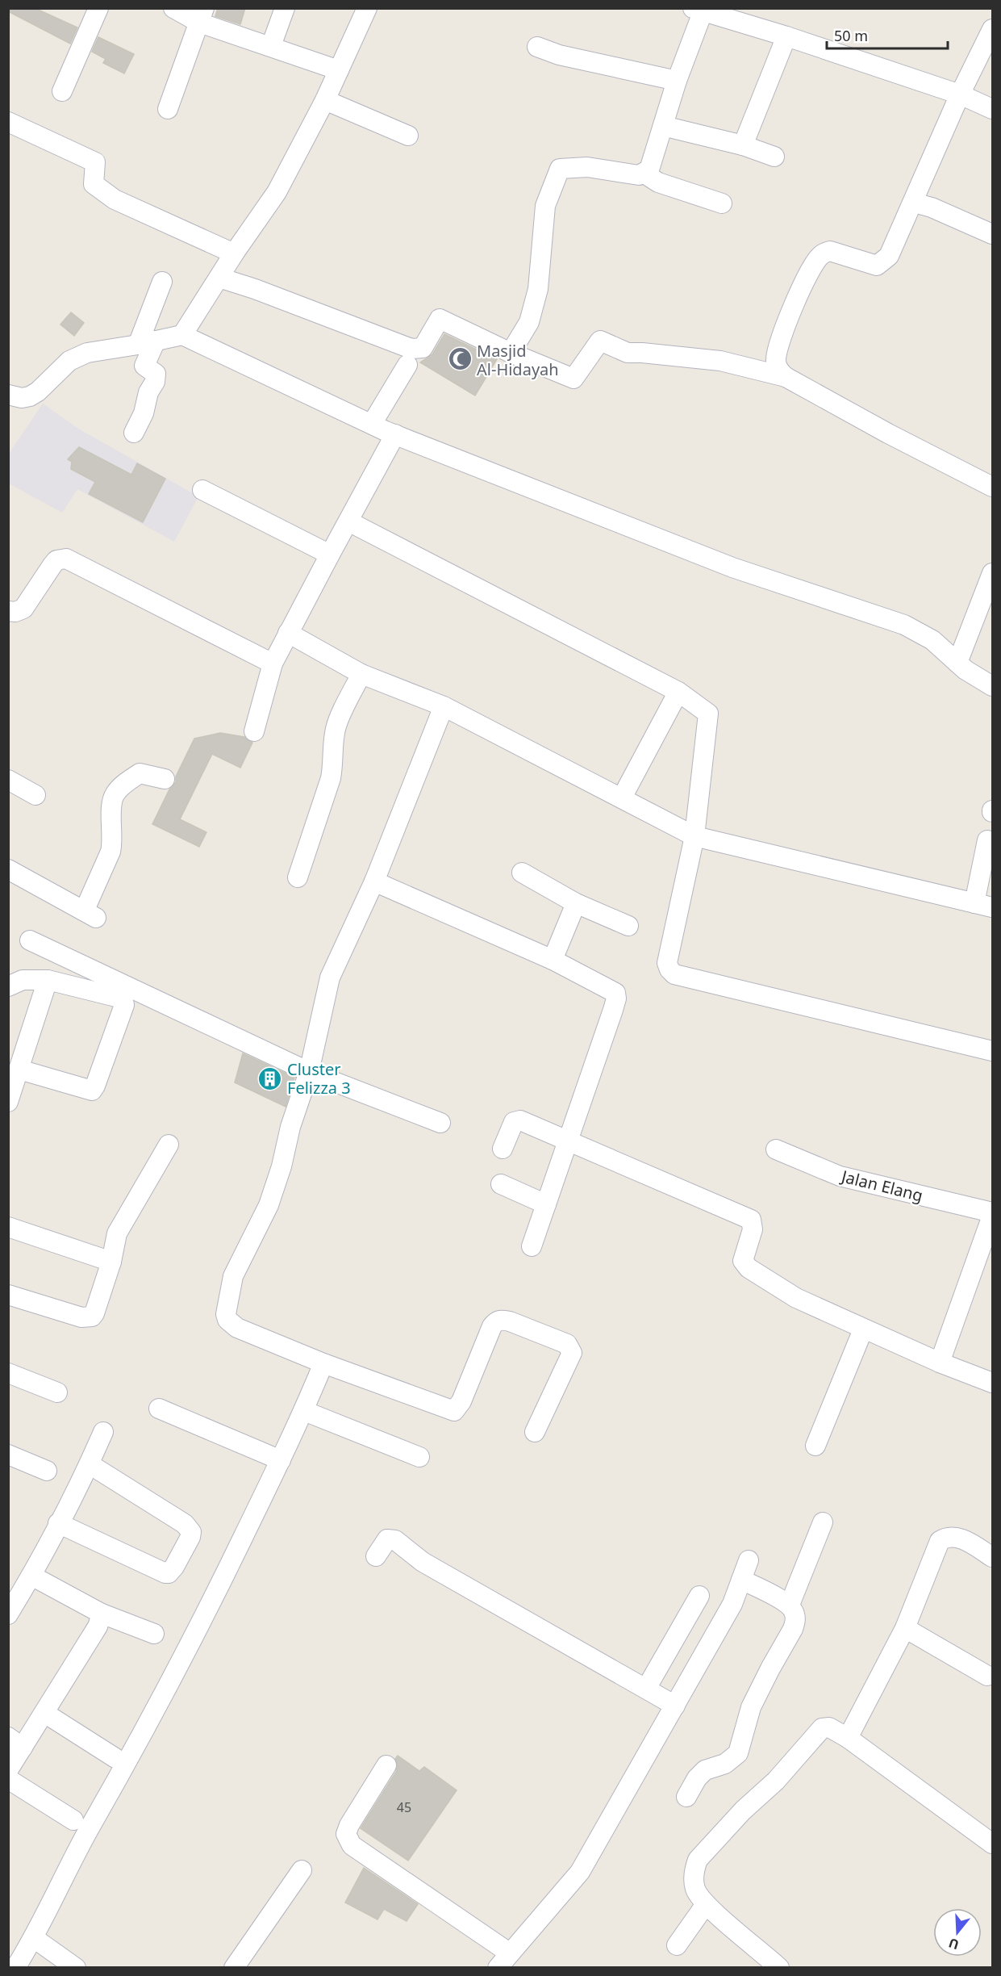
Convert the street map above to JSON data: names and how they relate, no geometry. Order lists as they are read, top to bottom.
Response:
{
  "streets": {
    "street": ["Jalan Elang"]
  },
  "places": {
    "mosque": ["Masjid Al-Hidayah"],
    "building": ["Cluster Felizza 3"]
  },
  "house_numbers": ["45"],
  "scale_bar": "50 m",
  "north": "bottom"
}
